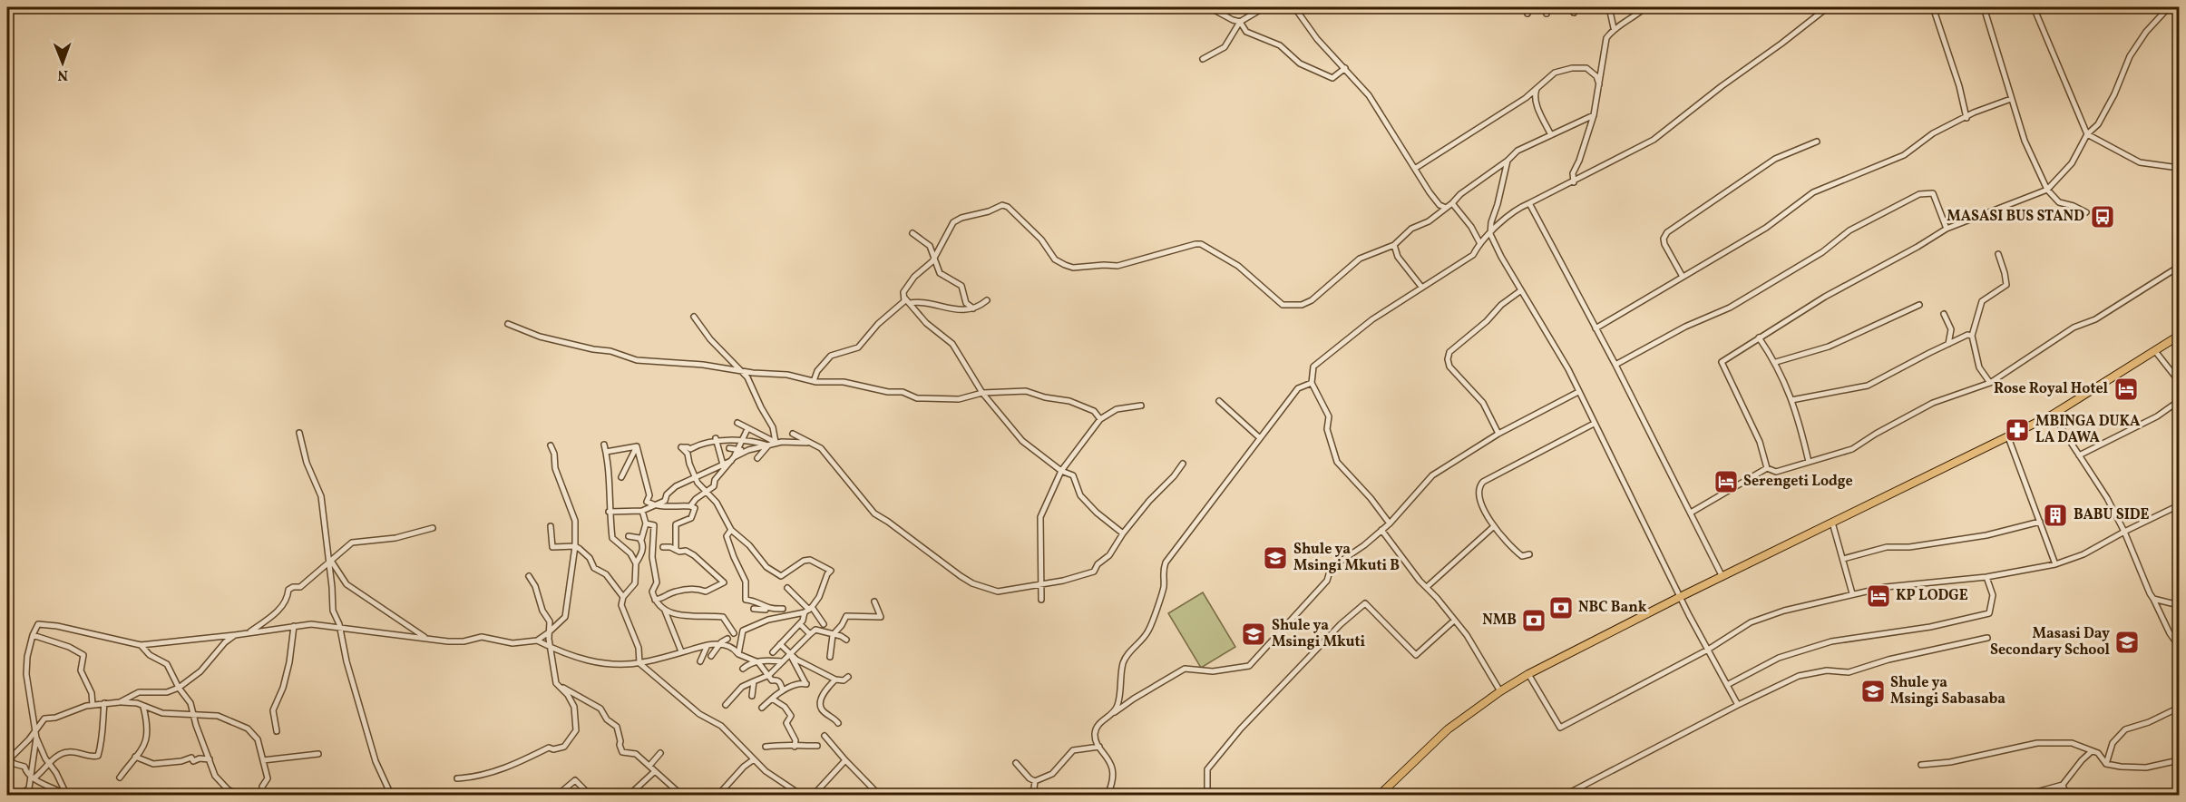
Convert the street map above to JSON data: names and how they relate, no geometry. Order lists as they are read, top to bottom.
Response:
{
  "places": {
    "bus stop": ["MASASI BUS STAND"],
    "hotel": ["Rose Royal Hotel", "Serengeti Lodge", "KP LODGE"],
    "pharmacy": ["MBINGA DUKA LA DAWA"],
    "building": ["BABU SIDE"],
    "school or university": [
      "Shule ya Msingi Mkuti B",
      "Shule ya Msingi Mkuti",
      "Masasi Day Secondary School",
      "Shule ya Msingi Sabasaba"
    ],
    "bank": ["NBC Bank", "NMB"]
  },
  "north": "bottom"
}
